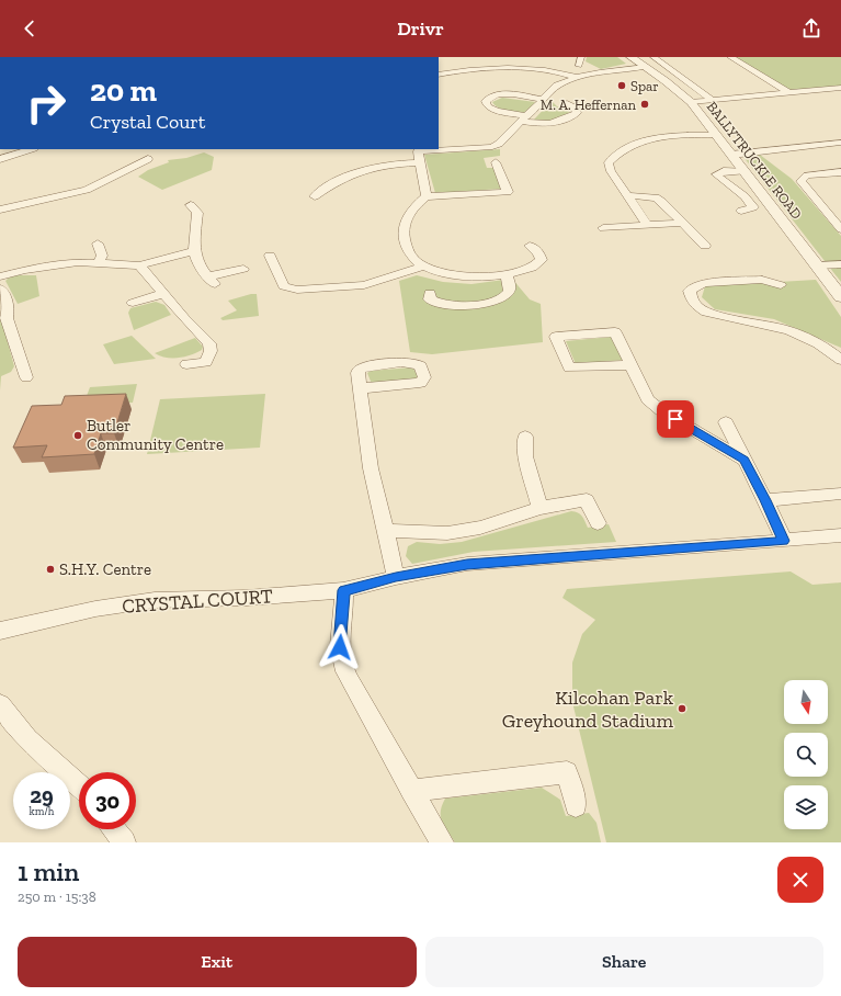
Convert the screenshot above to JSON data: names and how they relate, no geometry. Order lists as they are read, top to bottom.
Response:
{
  "streets": {
    "street": ["BALLYTRUCKLE ROAD", "CRYSTAL COURT"]
  },
  "places": [
    "Spar",
    "M. A. Heffernan",
    "Butler Community Centre",
    "S.H.Y. Centre",
    "Kilcohan Park Greyhound Stadium"
  ],
  "north": "bottom",
  "page": {
    "header": "Drivr",
    "turn": ["20 m", "Crystal Court"],
    "speed": "29 km/h",
    "limit": "30",
    "heading": ["1 min", "250 m · 15:38"],
    "buttons": ["Exit", "Share"]
  }
}
